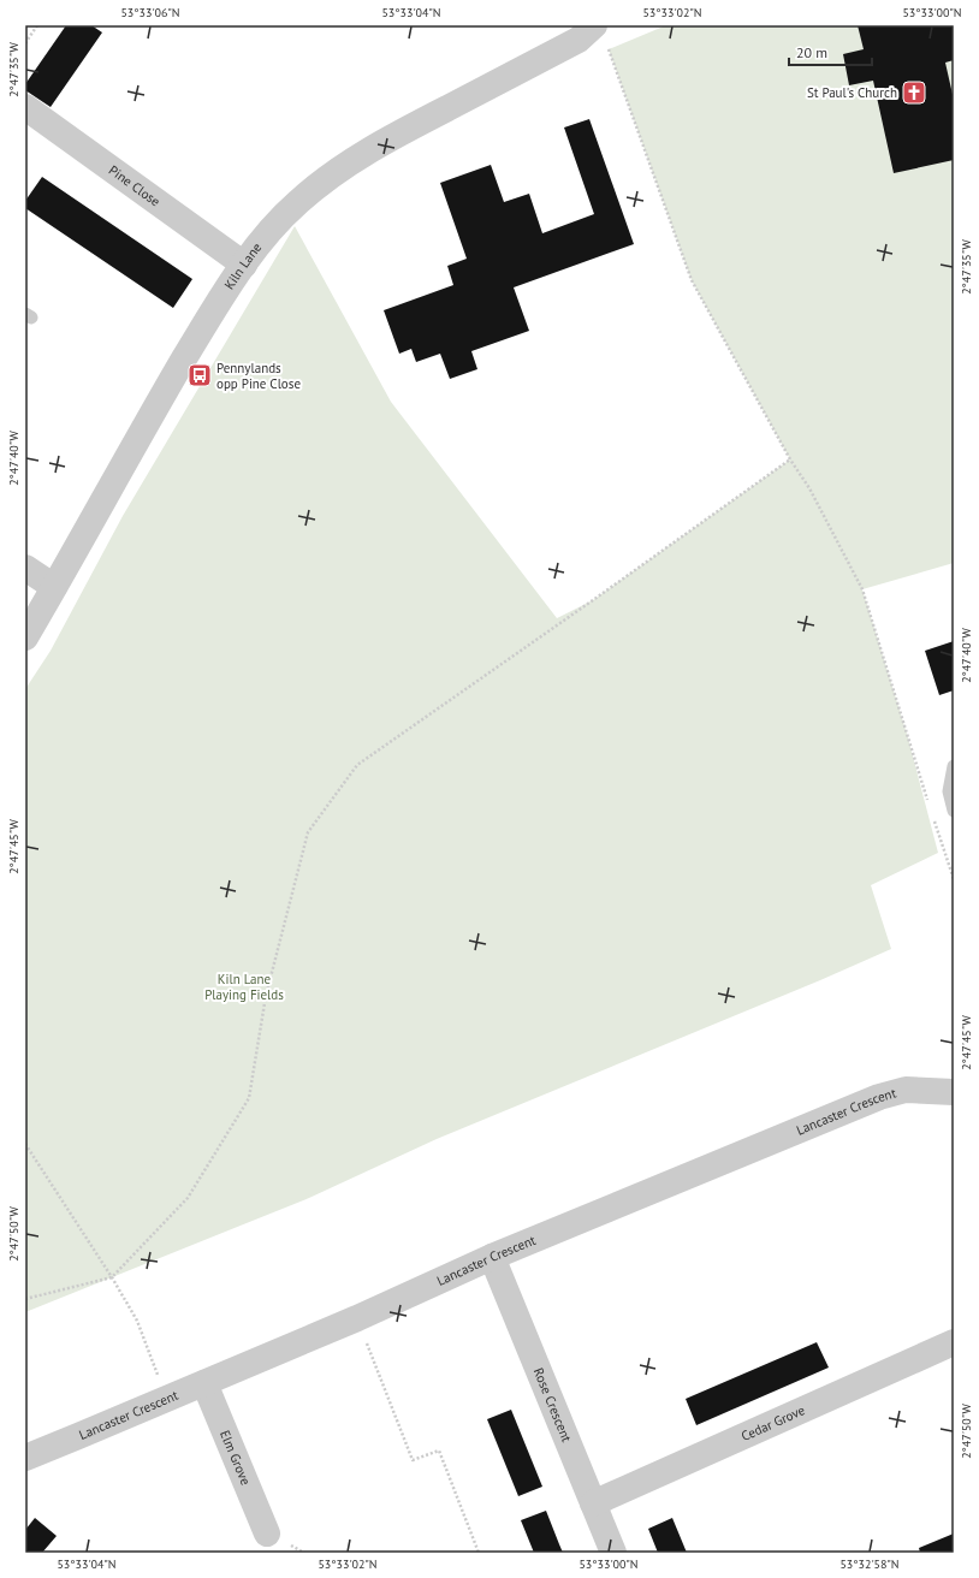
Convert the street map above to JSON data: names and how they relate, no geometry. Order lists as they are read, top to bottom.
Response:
{
  "streets": {
    "street": [
      "Pine Close",
      "Kiln Lane",
      "Lancaster Crescent",
      "Rose Crescent",
      "Cedar Grove",
      "Elm Grove"
    ]
  },
  "crossings": [
    ["Pine Close", "Kiln Lane"],
    ["Lancaster Crescent", "Rose Crescent"],
    ["Lancaster Crescent", "Elm Grove"],
    ["Rose Crescent", "Cedar Grove"]
  ],
  "parks": ["Kiln Lane Playing Fields"],
  "places": {
    "church": ["St Paul's Church"],
    "bus stop": ["Pennylands opp Pine Close"]
  },
  "scale_bar": "20 m",
  "coordinates": [
    "53°33'06\"N",
    "53°33'04\"N",
    "53°33'02\"N",
    "53°33'00\"N",
    "2°47'35\"W",
    "2°47'40\"W",
    "2°47'45\"W",
    "2°47'50\"W",
    "53°32'58\"N"
  ]
}
